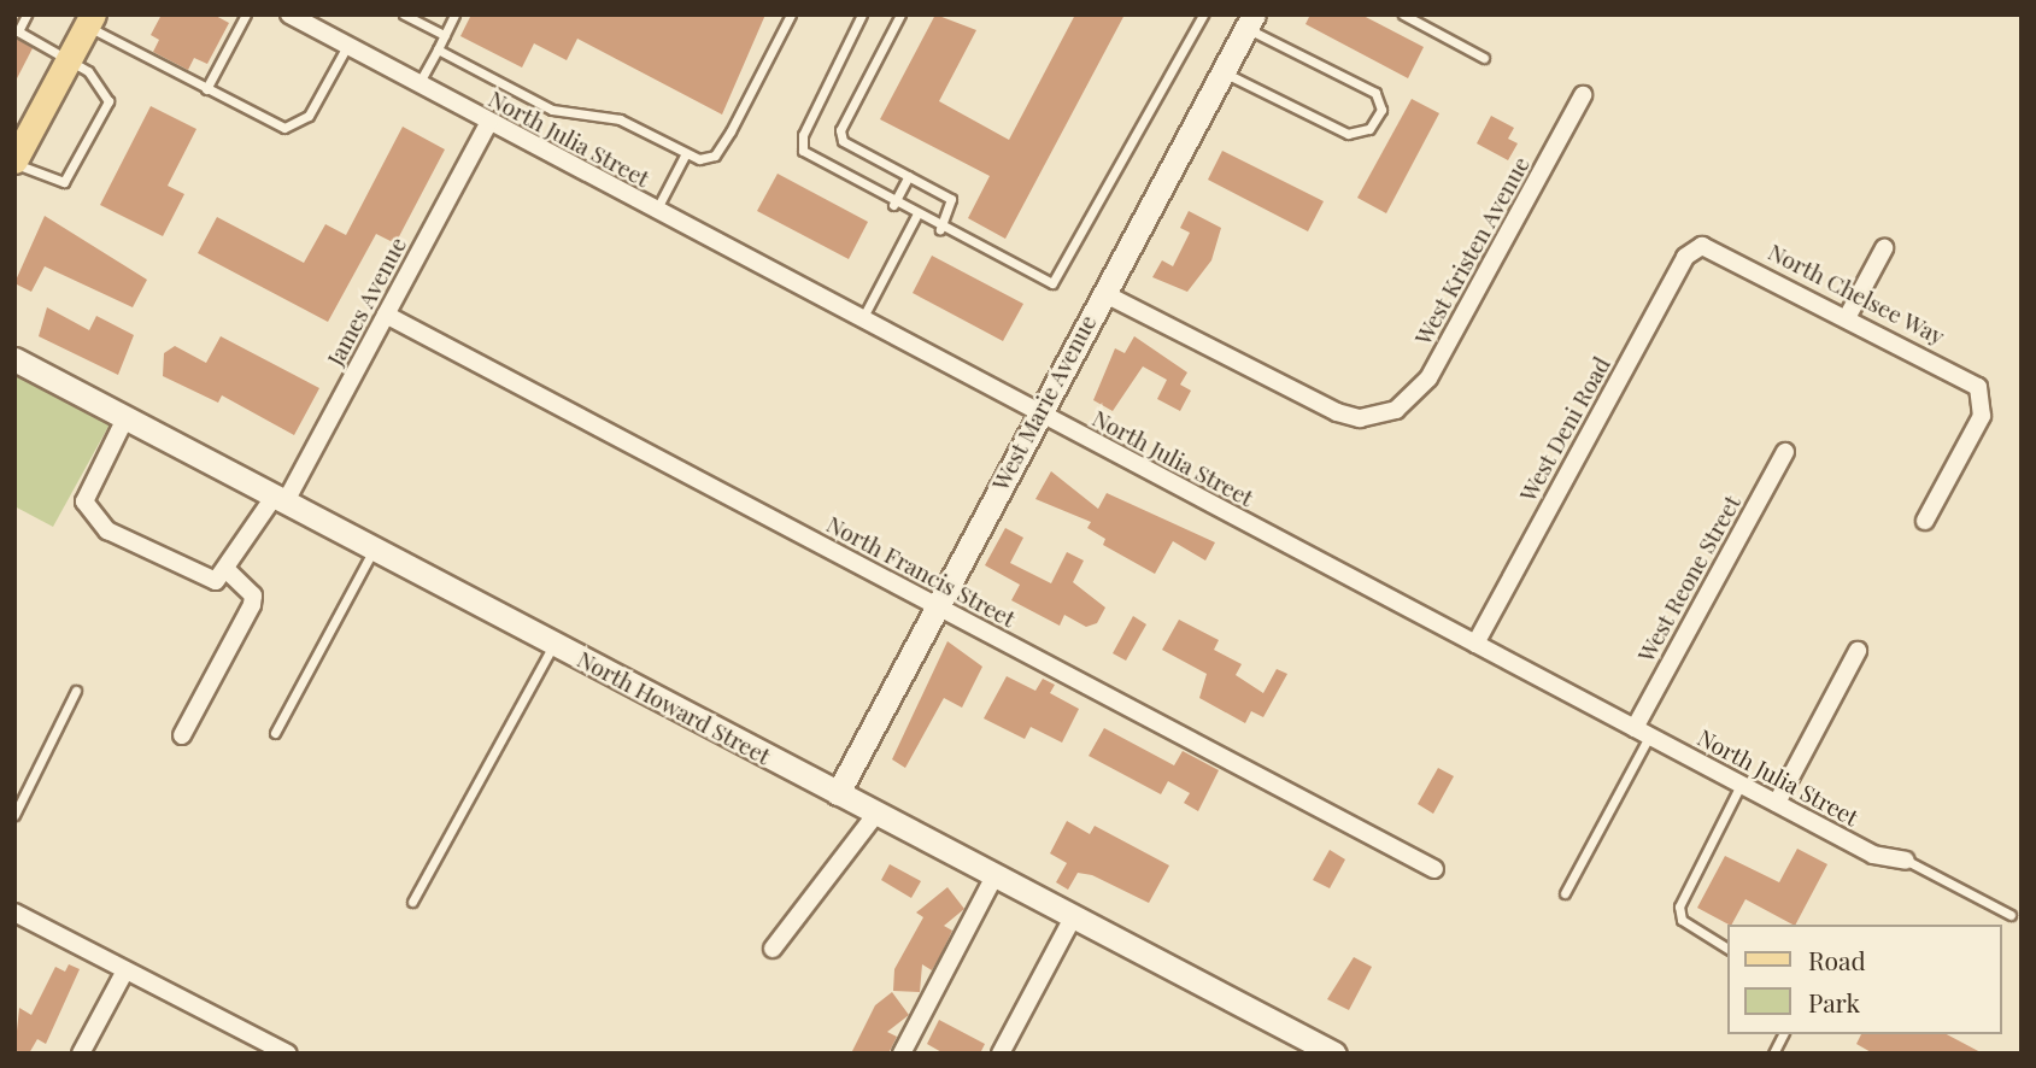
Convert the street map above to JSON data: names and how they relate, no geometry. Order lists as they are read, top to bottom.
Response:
{
  "streets": {
    "street": [
      "North Julia Street",
      "West Kristen Avenue",
      "North Chelsee Way",
      "James Avenue",
      "West Marie Avenue",
      "West Deni Road",
      "North Francis Street",
      "West Reone Street",
      "North Howard Street"
    ]
  },
  "crossings": [
    ["North Julia Street", "James Avenue"],
    ["North Julia Street", "West Marie Avenue"],
    ["North Julia Street", "West Deni Road"],
    ["North Julia Street", "West Reone Street"],
    ["West Kristen Avenue", "West Marie Avenue"],
    ["North Chelsee Way", "West Deni Road"],
    ["James Avenue", "North Francis Street"],
    ["James Avenue", "North Howard Street"],
    ["West Marie Avenue", "North Francis Street"],
    ["West Marie Avenue", "North Howard Street"]
  ],
  "legend": ["Road", "Park"]
}
